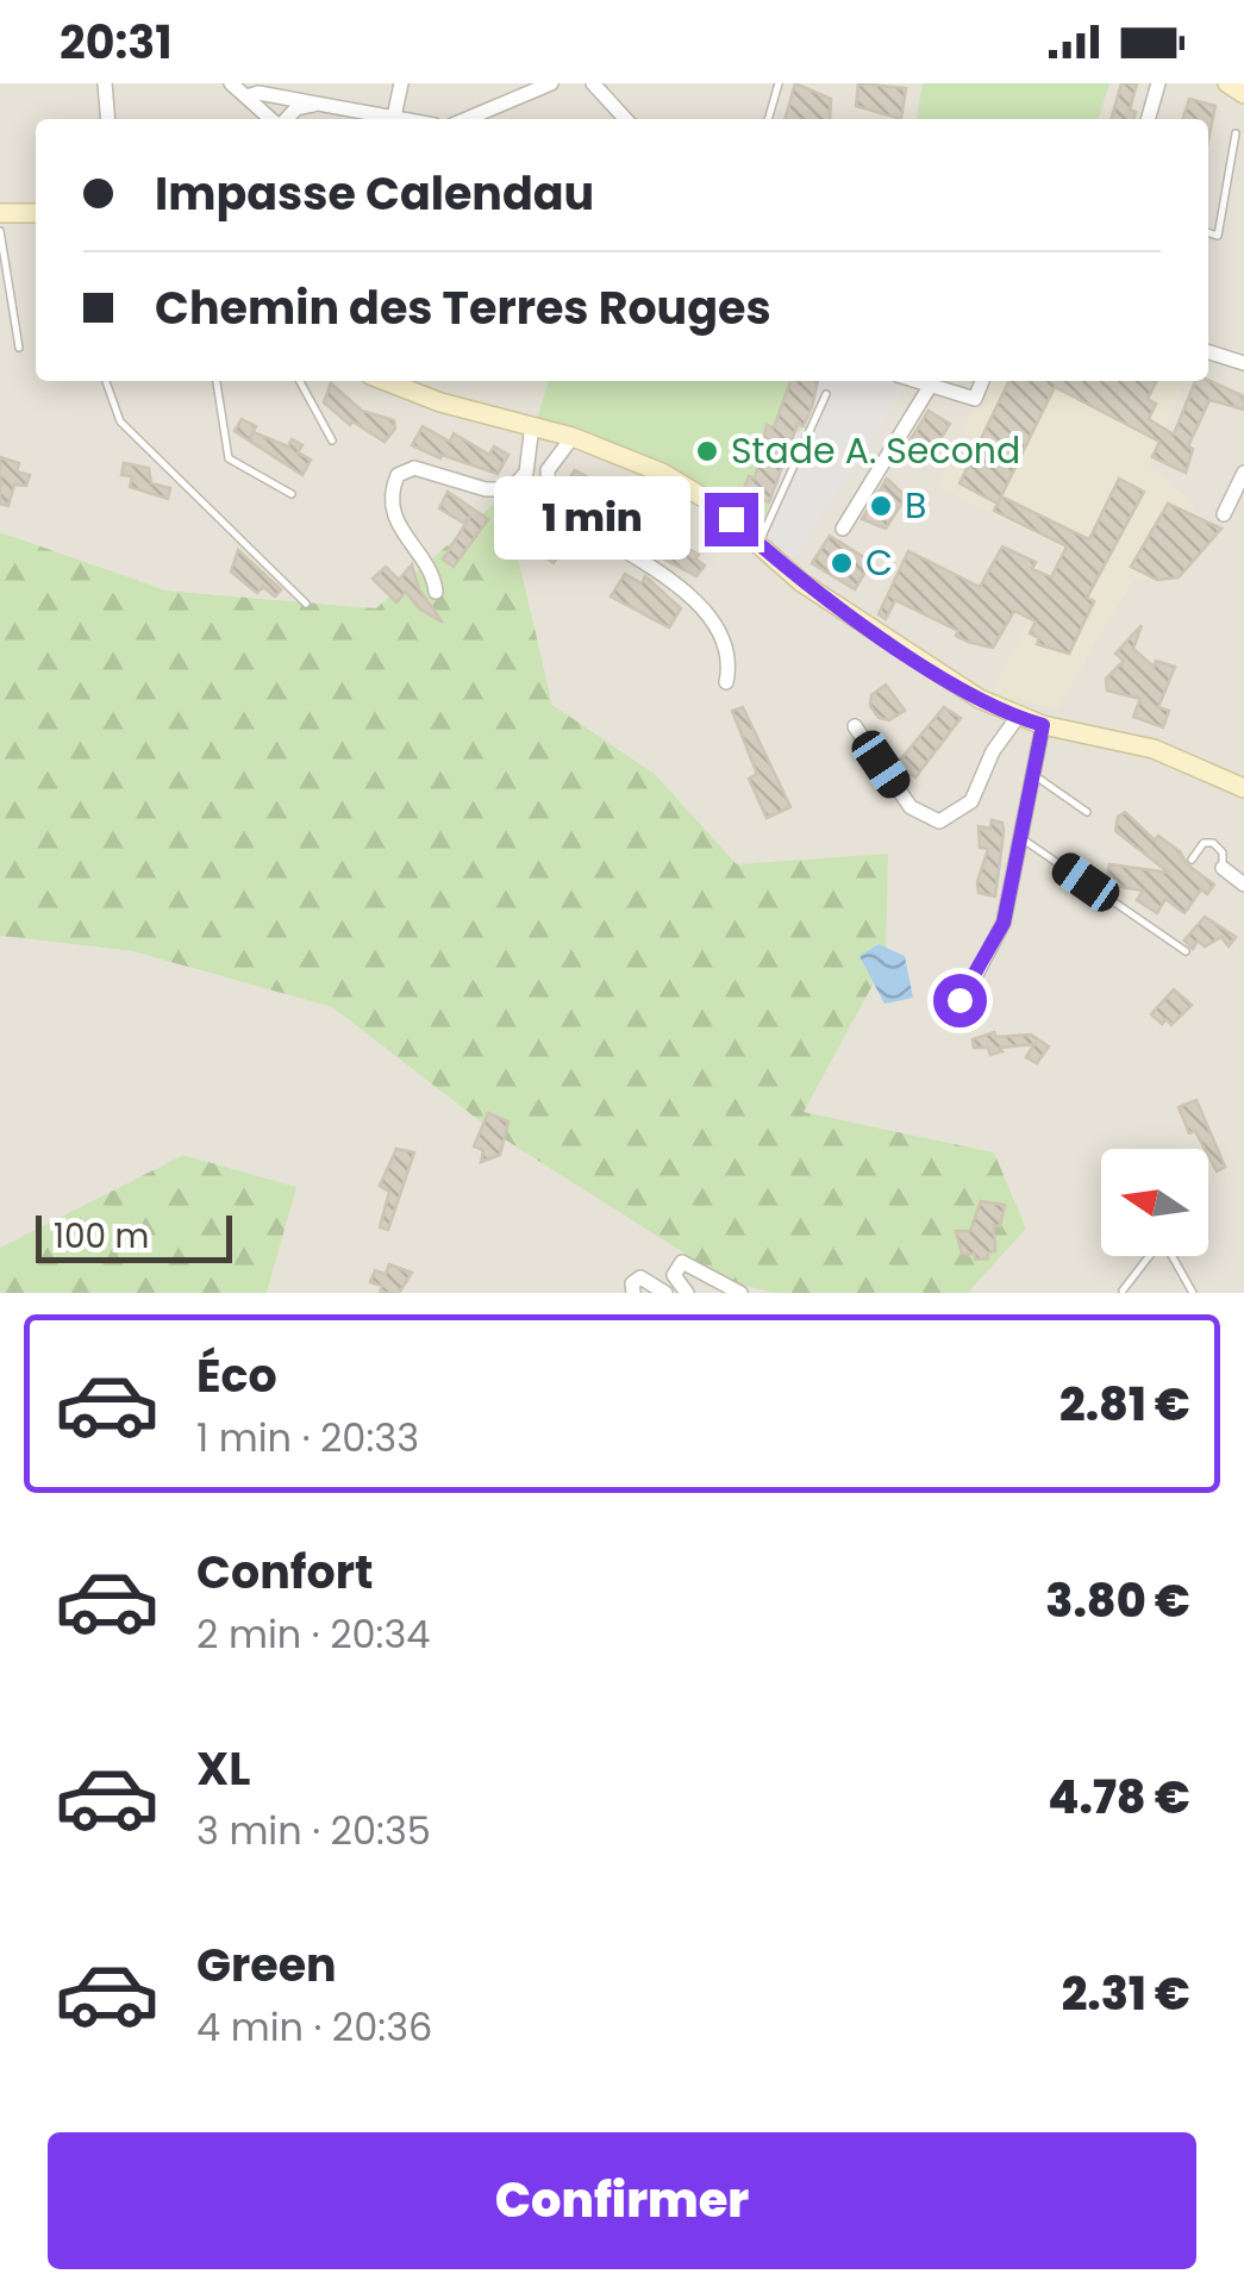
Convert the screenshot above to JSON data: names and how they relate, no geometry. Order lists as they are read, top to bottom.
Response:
{
  "places": ["Stade A. Second", "B", "C"],
  "scale_bar": "100 m",
  "north": "left",
  "page": {
    "status": "20:31",
    "banner": ["Impasse Calendau", "Chemin des Terres Rouges"],
    "bubble": "1 min",
    "scale": "100 m",
    "list": [
      {
        "name": "Éco",
        "note": "1 min · 20:33",
        "value": "2.81 €"
      },
      {
        "name": "Confort",
        "note": "2 min · 20:34",
        "value": "3.80 €"
      },
      {
        "name": "XL",
        "note": "3 min · 20:35",
        "value": "4.78 €"
      },
      {
        "name": "Green",
        "note": "4 min · 20:36",
        "value": "2.31 €"
      }
    ],
    "buttons": "Confirmer"
  }
}
